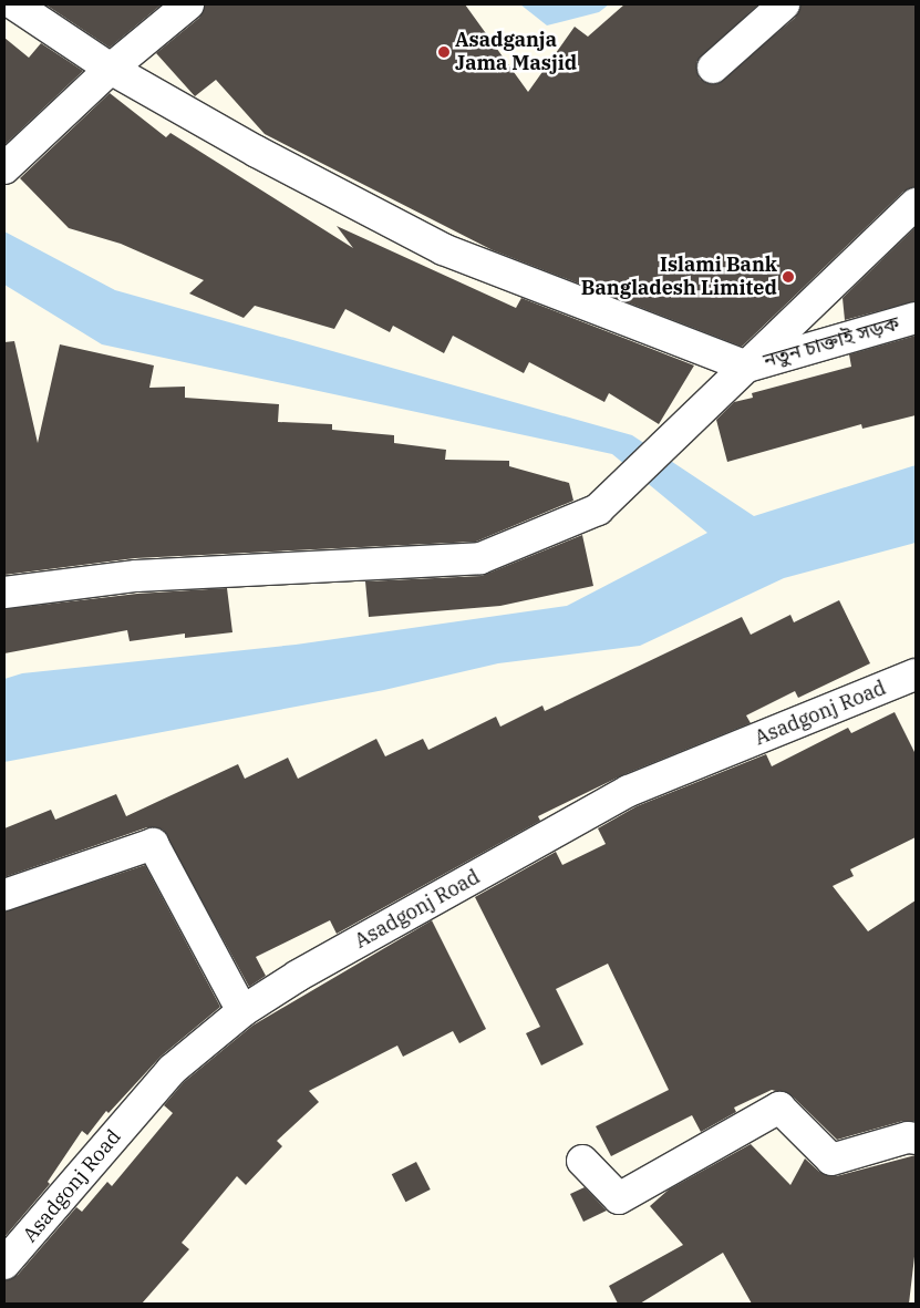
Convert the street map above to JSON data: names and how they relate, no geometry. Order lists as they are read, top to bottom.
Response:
{
  "streets": {
    "street": ["নতুন চাক্তাই সড়ক", "Asadgonj Road"]
  },
  "places": ["Asadganja Jama Masjid", "Islami Bank Bangladesh Limited"]
}
